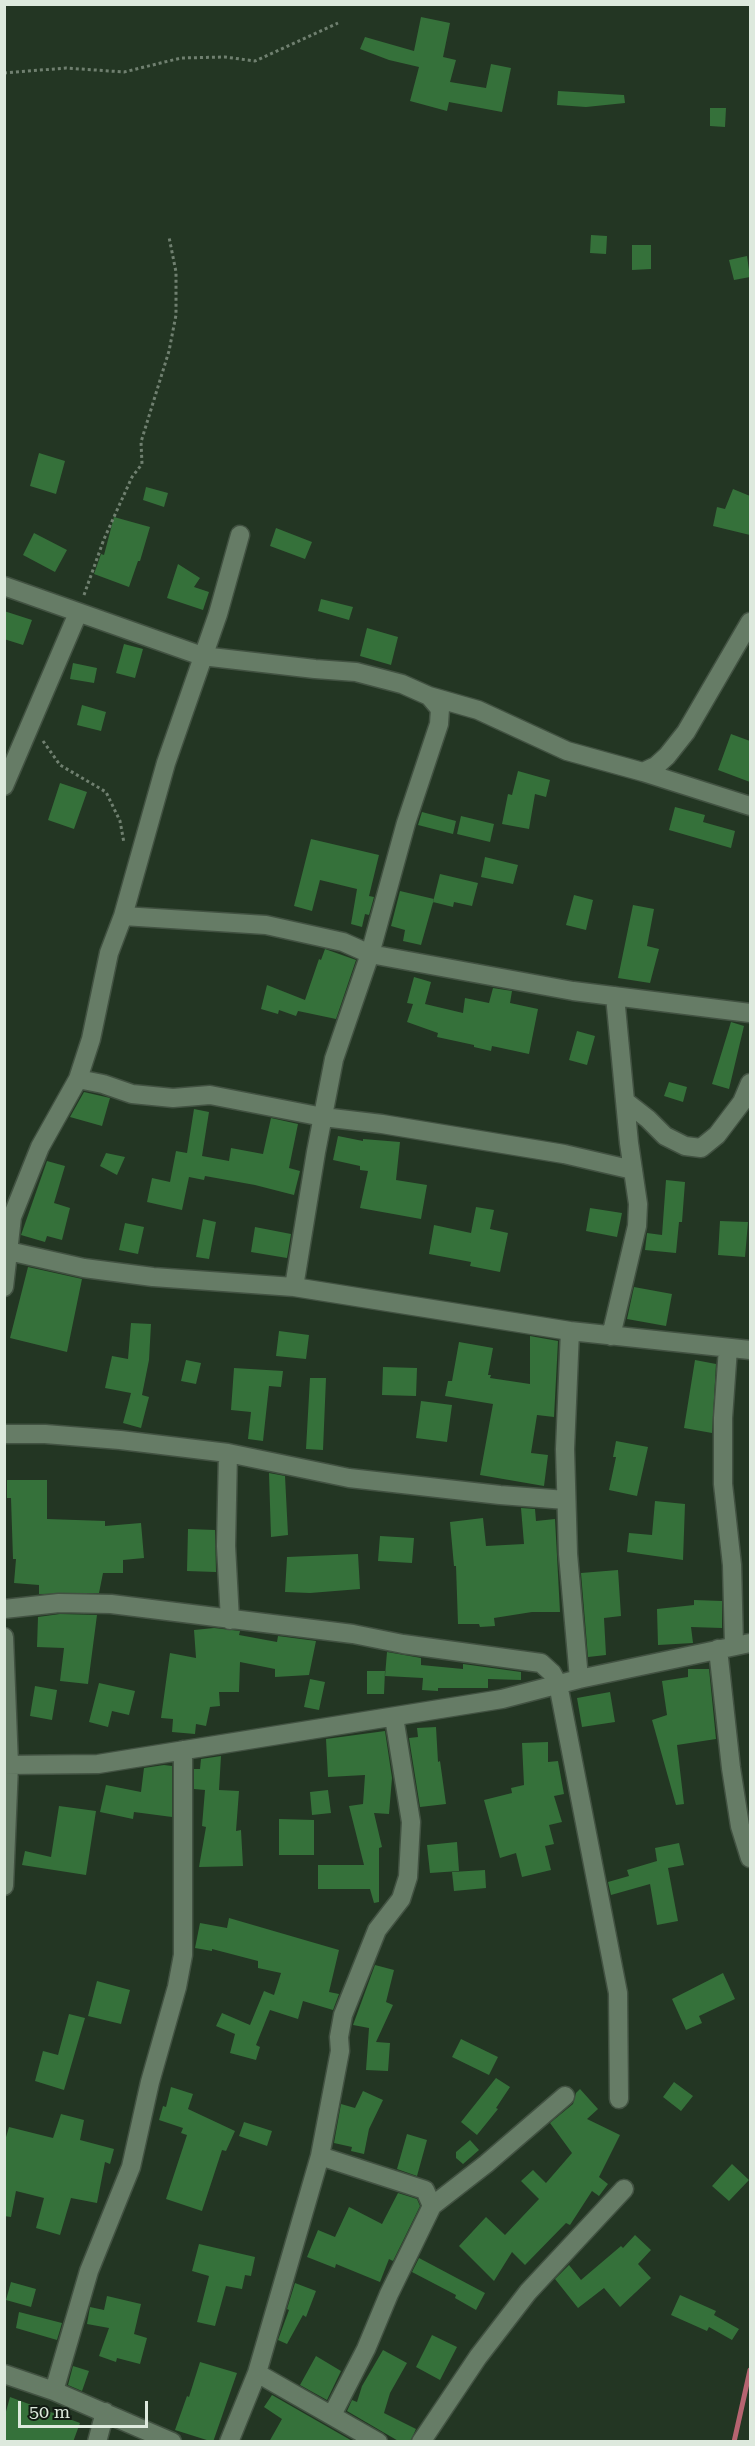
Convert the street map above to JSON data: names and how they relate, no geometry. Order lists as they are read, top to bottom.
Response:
{
  "scale_bar": "50 m"
}
